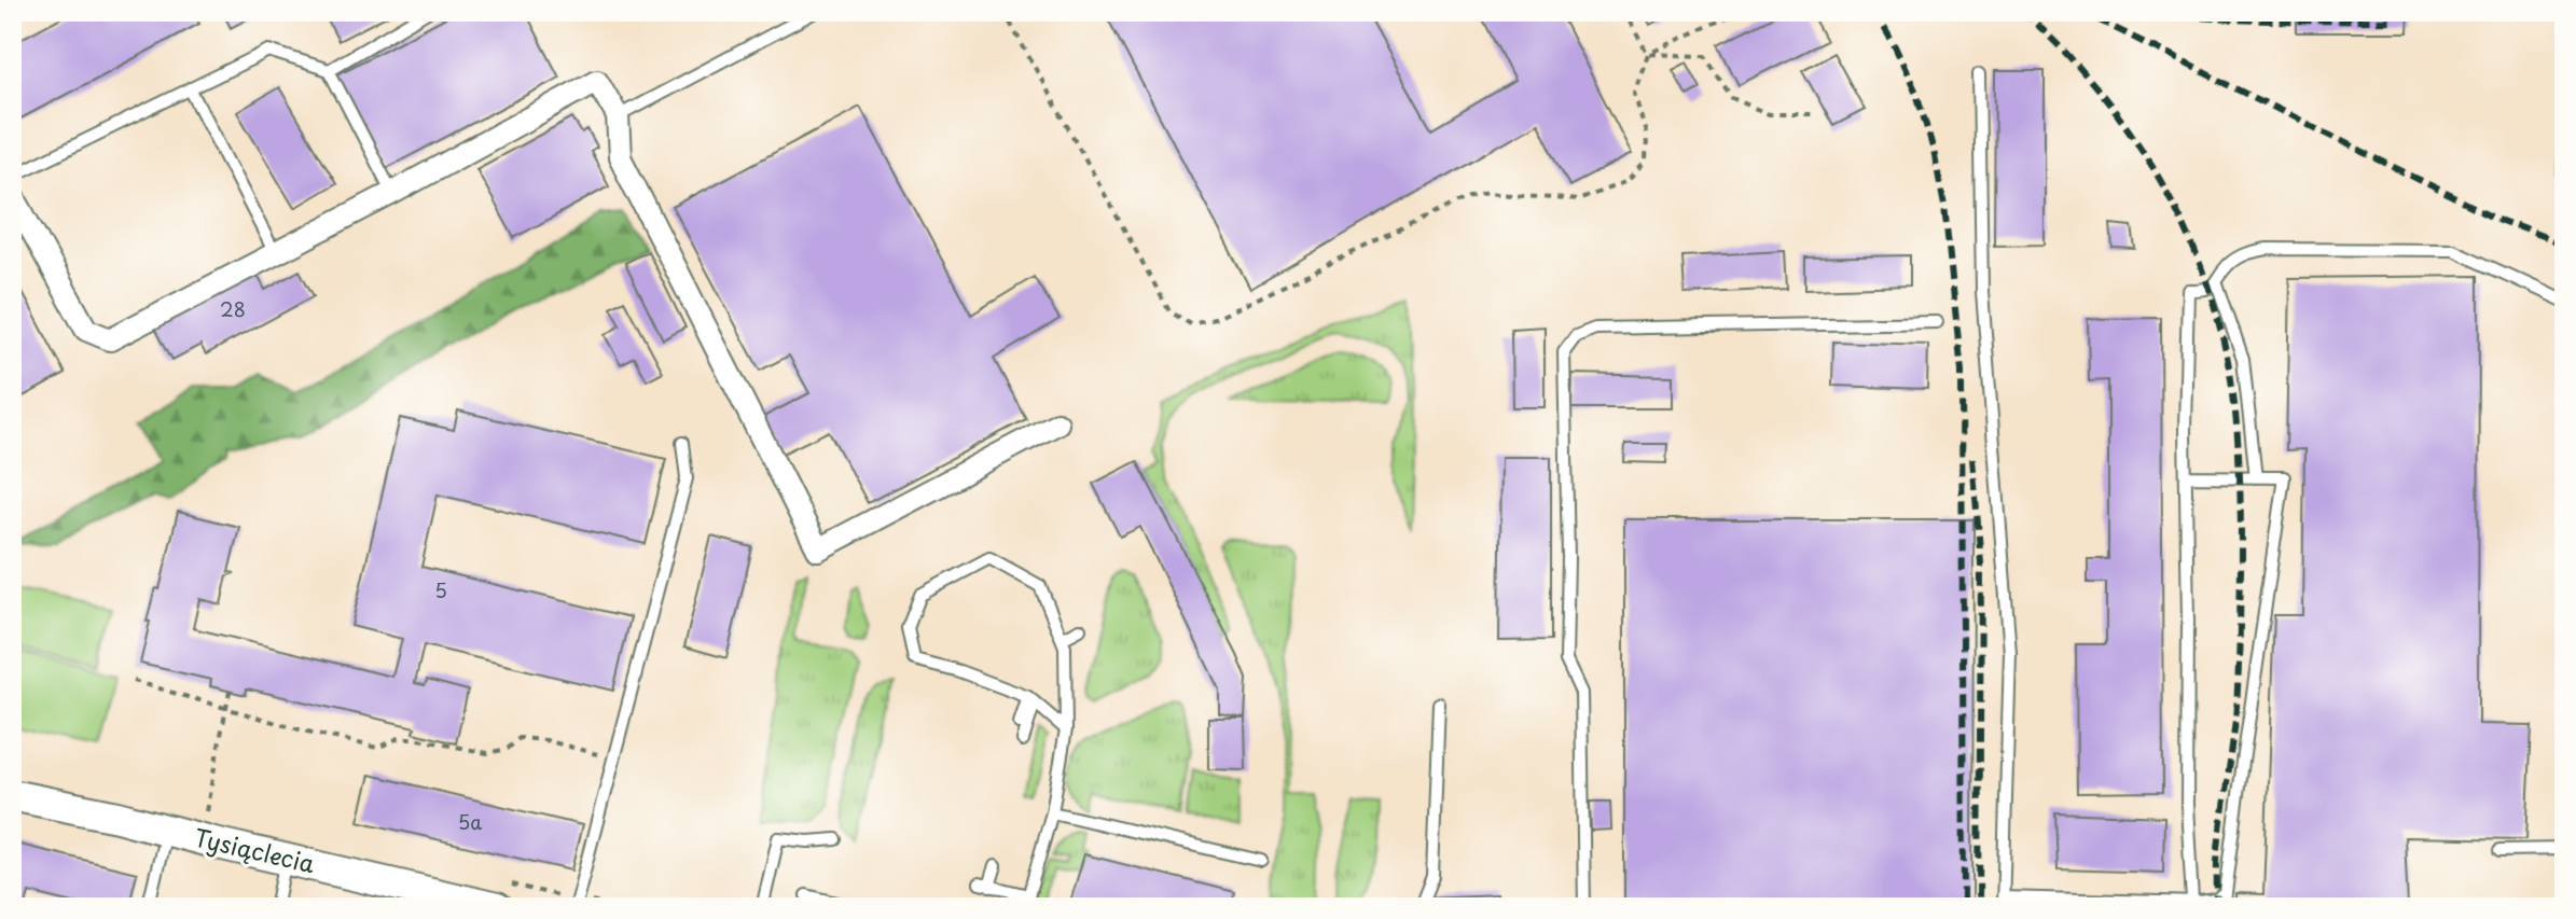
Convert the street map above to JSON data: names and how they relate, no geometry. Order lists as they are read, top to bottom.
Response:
{
  "streets": {
    "street": ["Tysiąclecia"]
  },
  "house_numbers": ["28", "5", "5a"]
}
